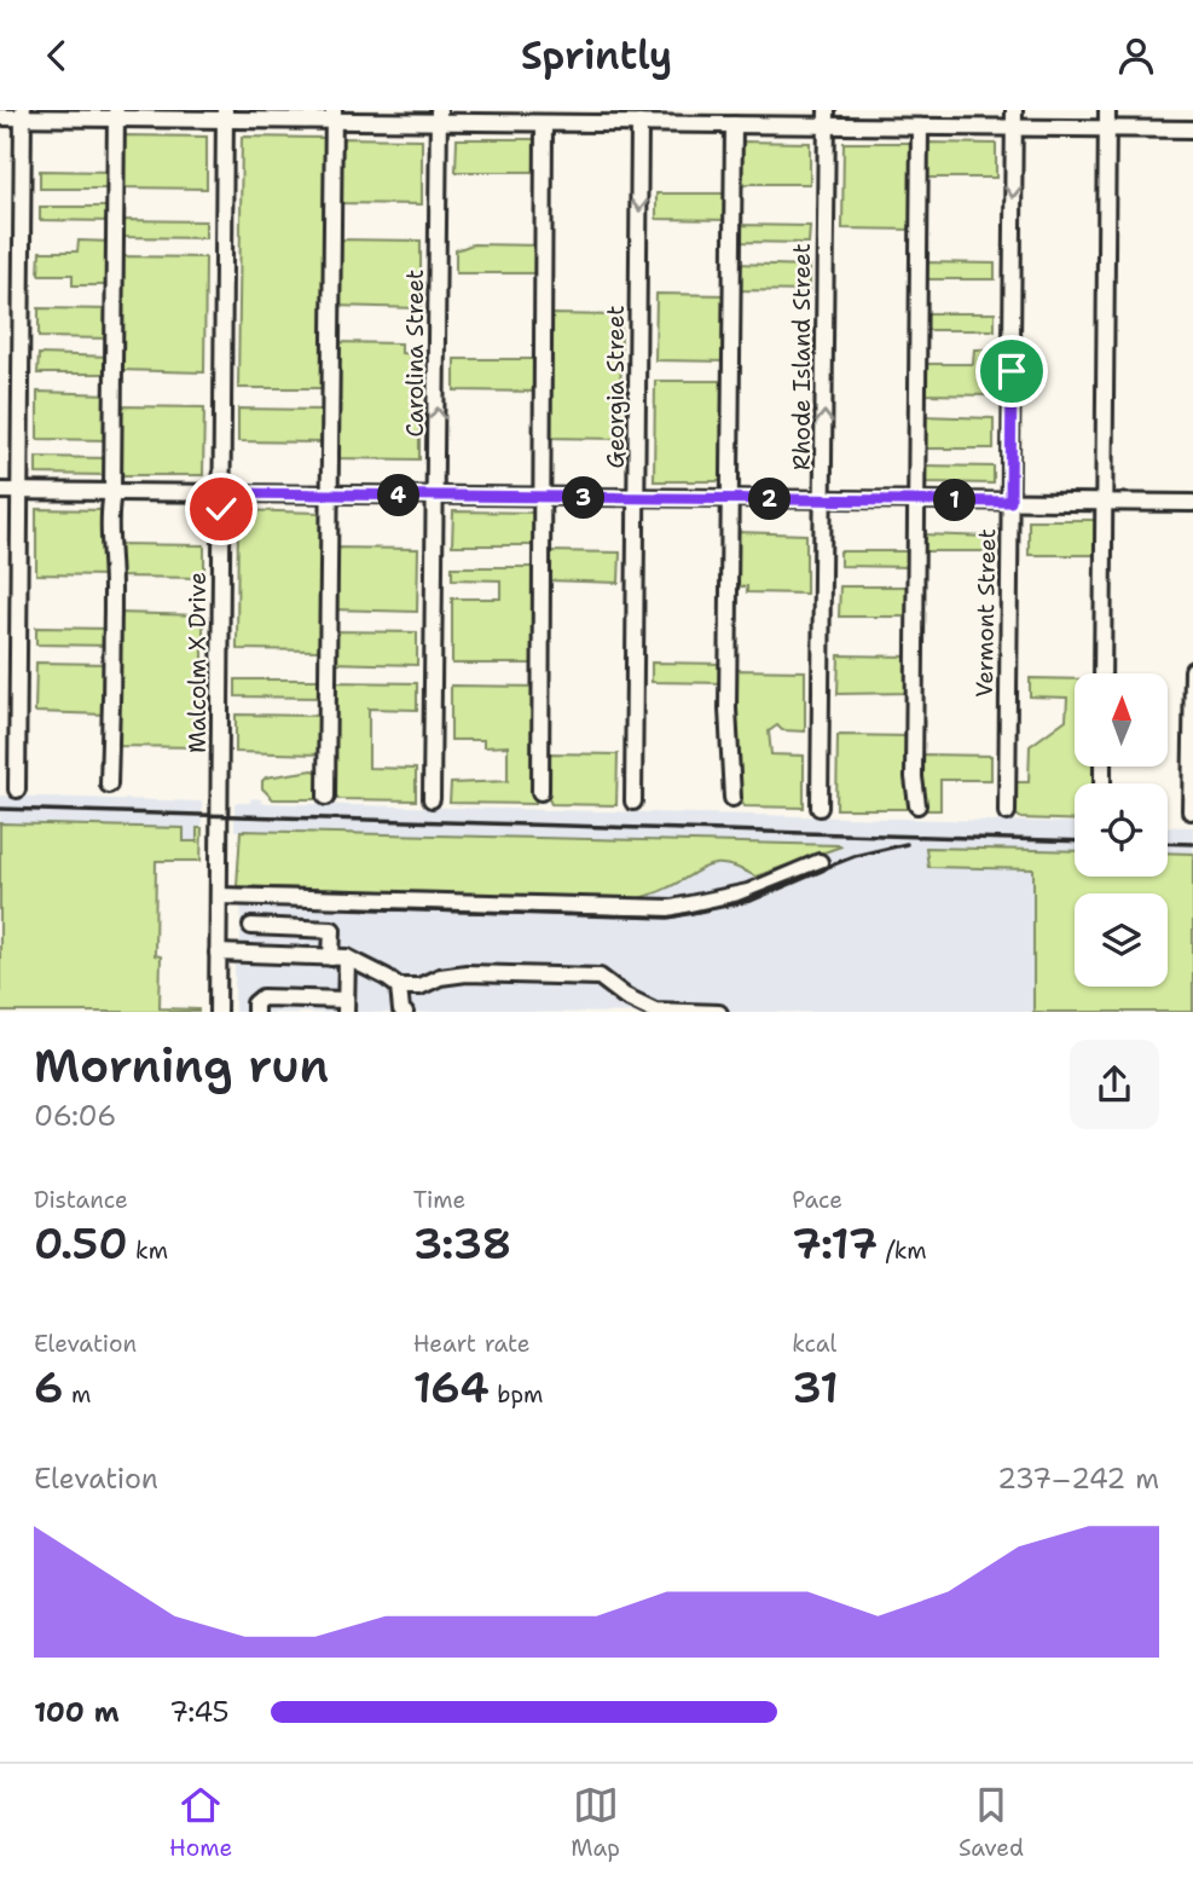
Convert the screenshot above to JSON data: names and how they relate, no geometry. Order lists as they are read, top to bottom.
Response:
{
  "streets": {
    "street": [
      "Carolina Street",
      "Rhode Island Street",
      "Georgia Street",
      "Vermont Street",
      "Malcolm X Drive"
    ]
  },
  "north": "top",
  "page": {
    "header": "Sprintly",
    "pins": [
      "4",
      "3",
      "2",
      "1"
    ],
    "heading": ["Morning run", "06:06"],
    "stats": [
      ["Distance", "0.50 km"],
      ["Time", "3:38"],
      ["Pace", "7:17 /km"],
      ["Elevation", "6 m"],
      ["Heart rate", "164 bpm"],
      ["kcal", "31"]
    ],
    "chart": ["Elevation", "237–242 m"],
    "list": [
      {
        "name": "100 m",
        "note": "7:45"
      }
    ],
    "tabs": ["Home", "Map", "Saved"]
  }
}
